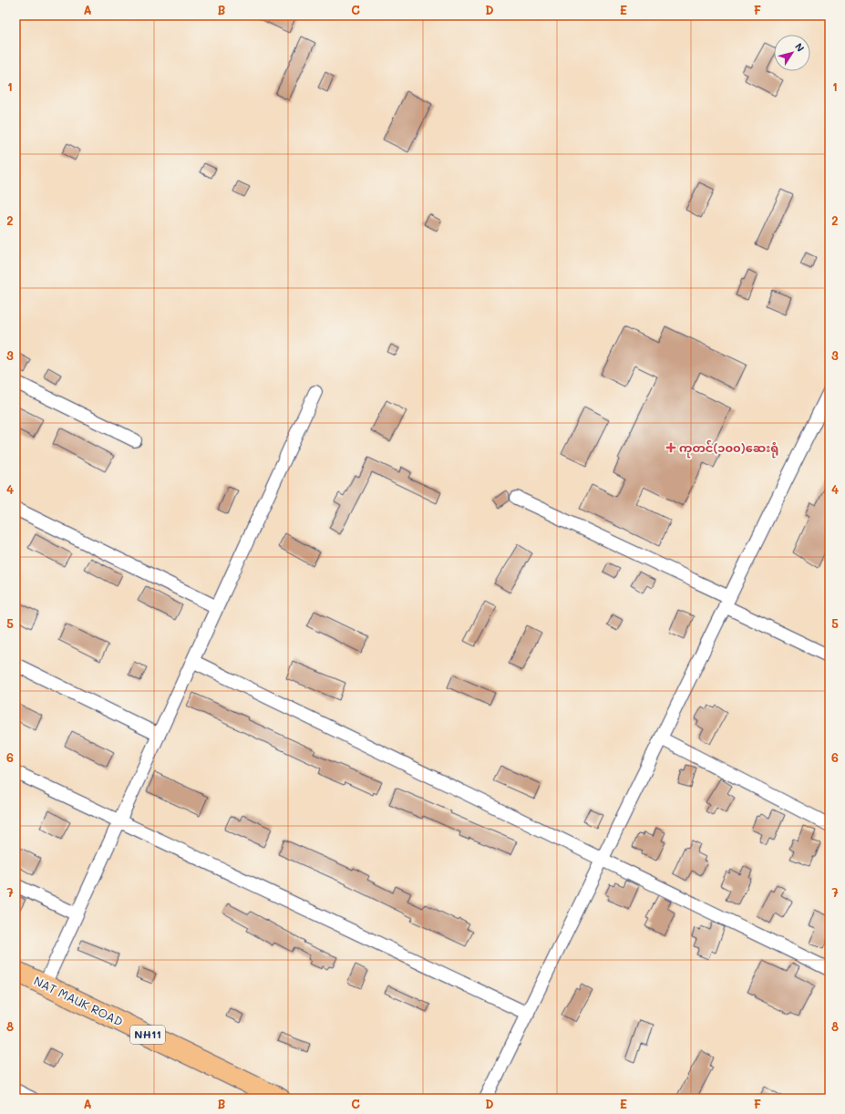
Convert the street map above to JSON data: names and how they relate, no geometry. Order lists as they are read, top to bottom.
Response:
{
  "streets": {
    "highway": ["NAT MAUK ROAD", "NH11"]
  },
  "places": {
    "health": ["ကုတင်(၁၀၀)ဆေးရုံ"]
  },
  "north": "top right",
  "grid": {
    "columns": [
      "A",
      "B",
      "C",
      "D",
      "E",
      "F"
    ],
    "rows": [
      "1",
      "2",
      "3",
      "4",
      "5",
      "6",
      "7",
      "8"
    ]
  }
}
